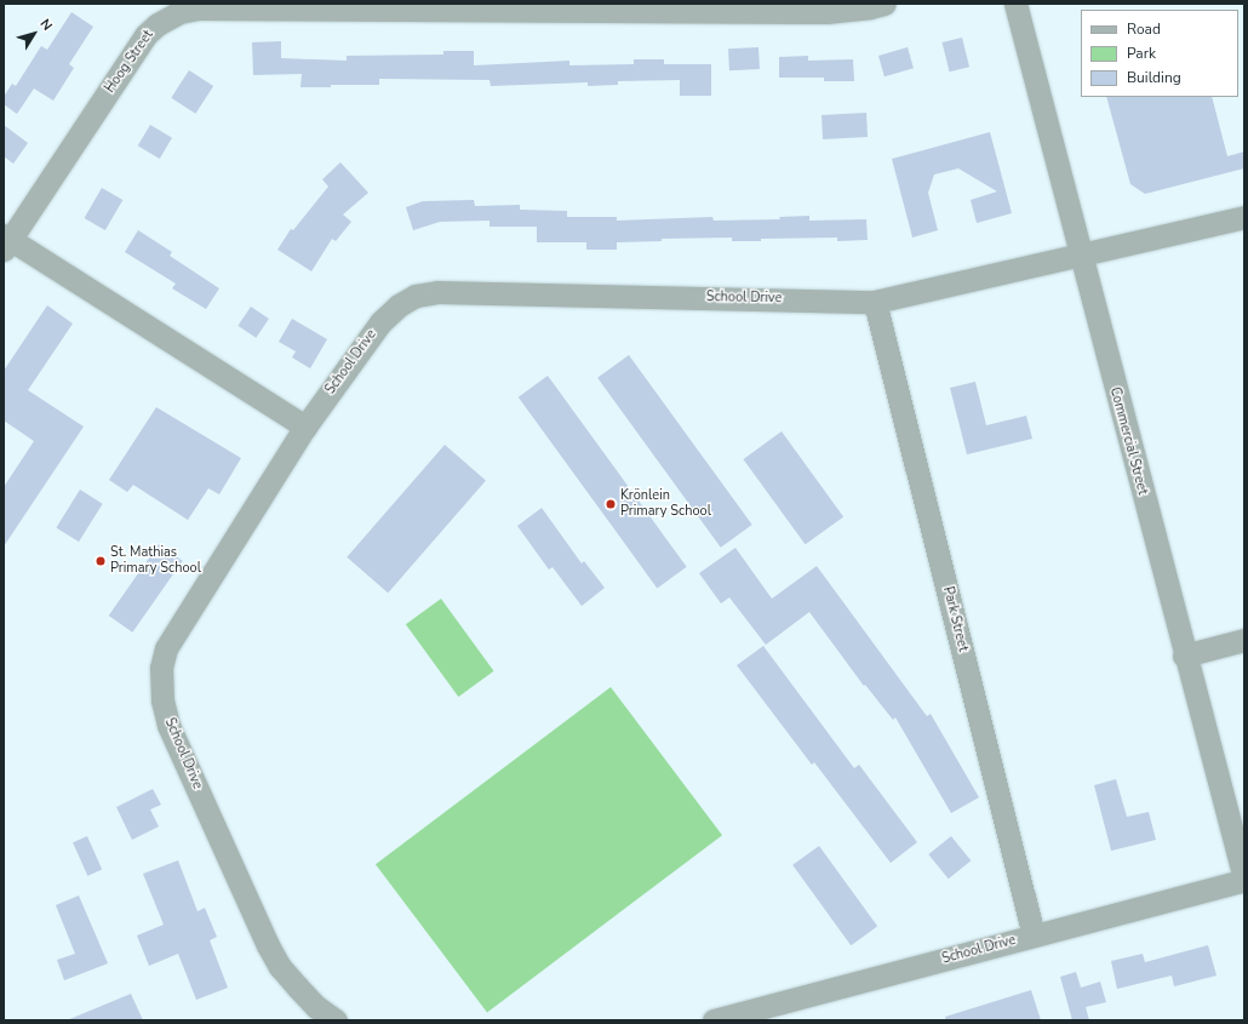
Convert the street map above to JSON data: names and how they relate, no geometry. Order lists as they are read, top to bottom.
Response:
{
  "streets": {
    "street": [
      "Hoog Street",
      "School Drive",
      "Commercial Street",
      "Park Street"
    ]
  },
  "crossings": [
    ["School Drive", "Commercial Street"],
    ["School Drive", "Park Street"]
  ],
  "places": ["Krönlein Primary School", "St. Mathias Primary School"],
  "legend": ["Road", "Park", "Building"],
  "north": "top right"
}
